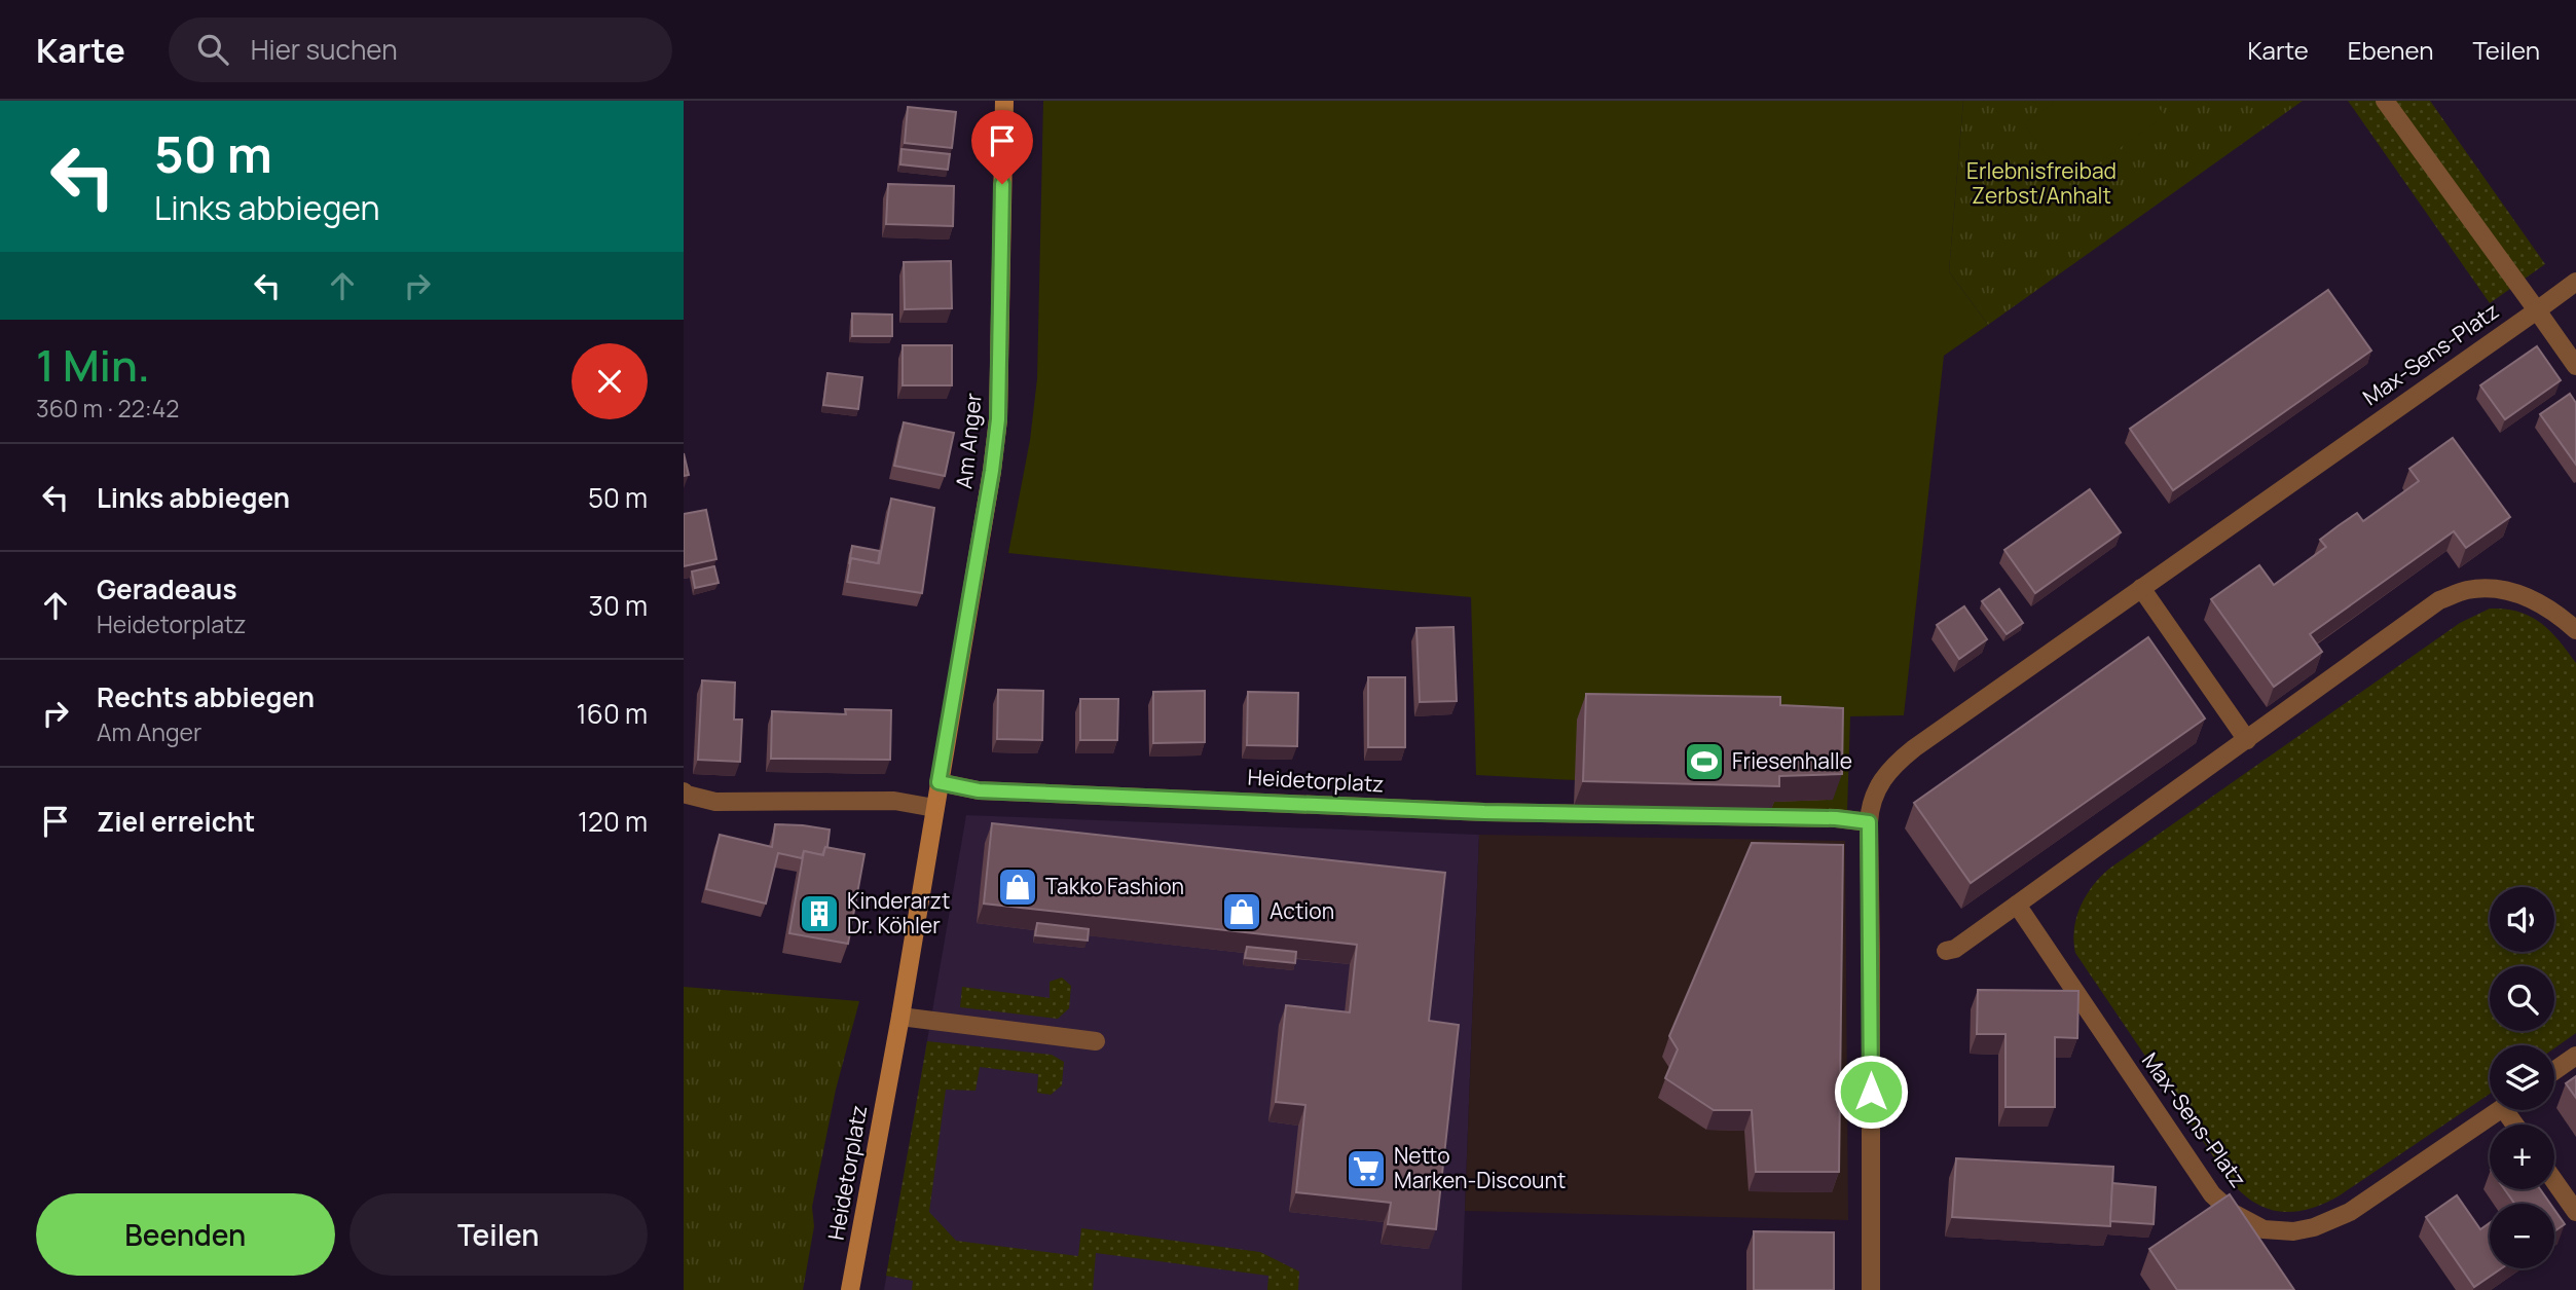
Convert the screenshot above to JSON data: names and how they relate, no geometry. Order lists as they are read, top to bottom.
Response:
{
  "streets": {
    "street": ["Max-Sens-Platz", "Am Anger", "Heidetorplatz"]
  },
  "crossings": [
    ["Max-Sens-Platz", "Heidetorplatz"],
    ["Am Anger", "Heidetorplatz"]
  ],
  "parks": ["Erlebnisfreibad Zerbst/Anhalt"],
  "places": {
    "sports": ["Friesenhalle"],
    "shop": ["Takko Fashion", "Action"],
    "building": ["Kinderarzt Dr. Köhler"],
    "supermarket": ["Netto Marken-Discount"]
  },
  "page": {
    "header": "Karte",
    "search": "Hier suchen",
    "nav": ["Karte", "Ebenen", "Teilen"],
    "turn": ["50 m", "Links abbiegen"],
    "heading": ["1 Min.", "360 m · 22:42"],
    "list": [
      {
        "name": "Links abbiegen",
        "value": "50 m"
      },
      {
        "name": "Geradeaus",
        "note": "Heidetorplatz",
        "value": "30 m"
      },
      {
        "name": "Rechts abbiegen",
        "note": "Am Anger",
        "value": "160 m"
      },
      {
        "name": "Ziel erreicht",
        "value": "120 m"
      }
    ],
    "map_buttons": ["+", "−"],
    "buttons": ["Beenden", "Teilen"]
  }
}
